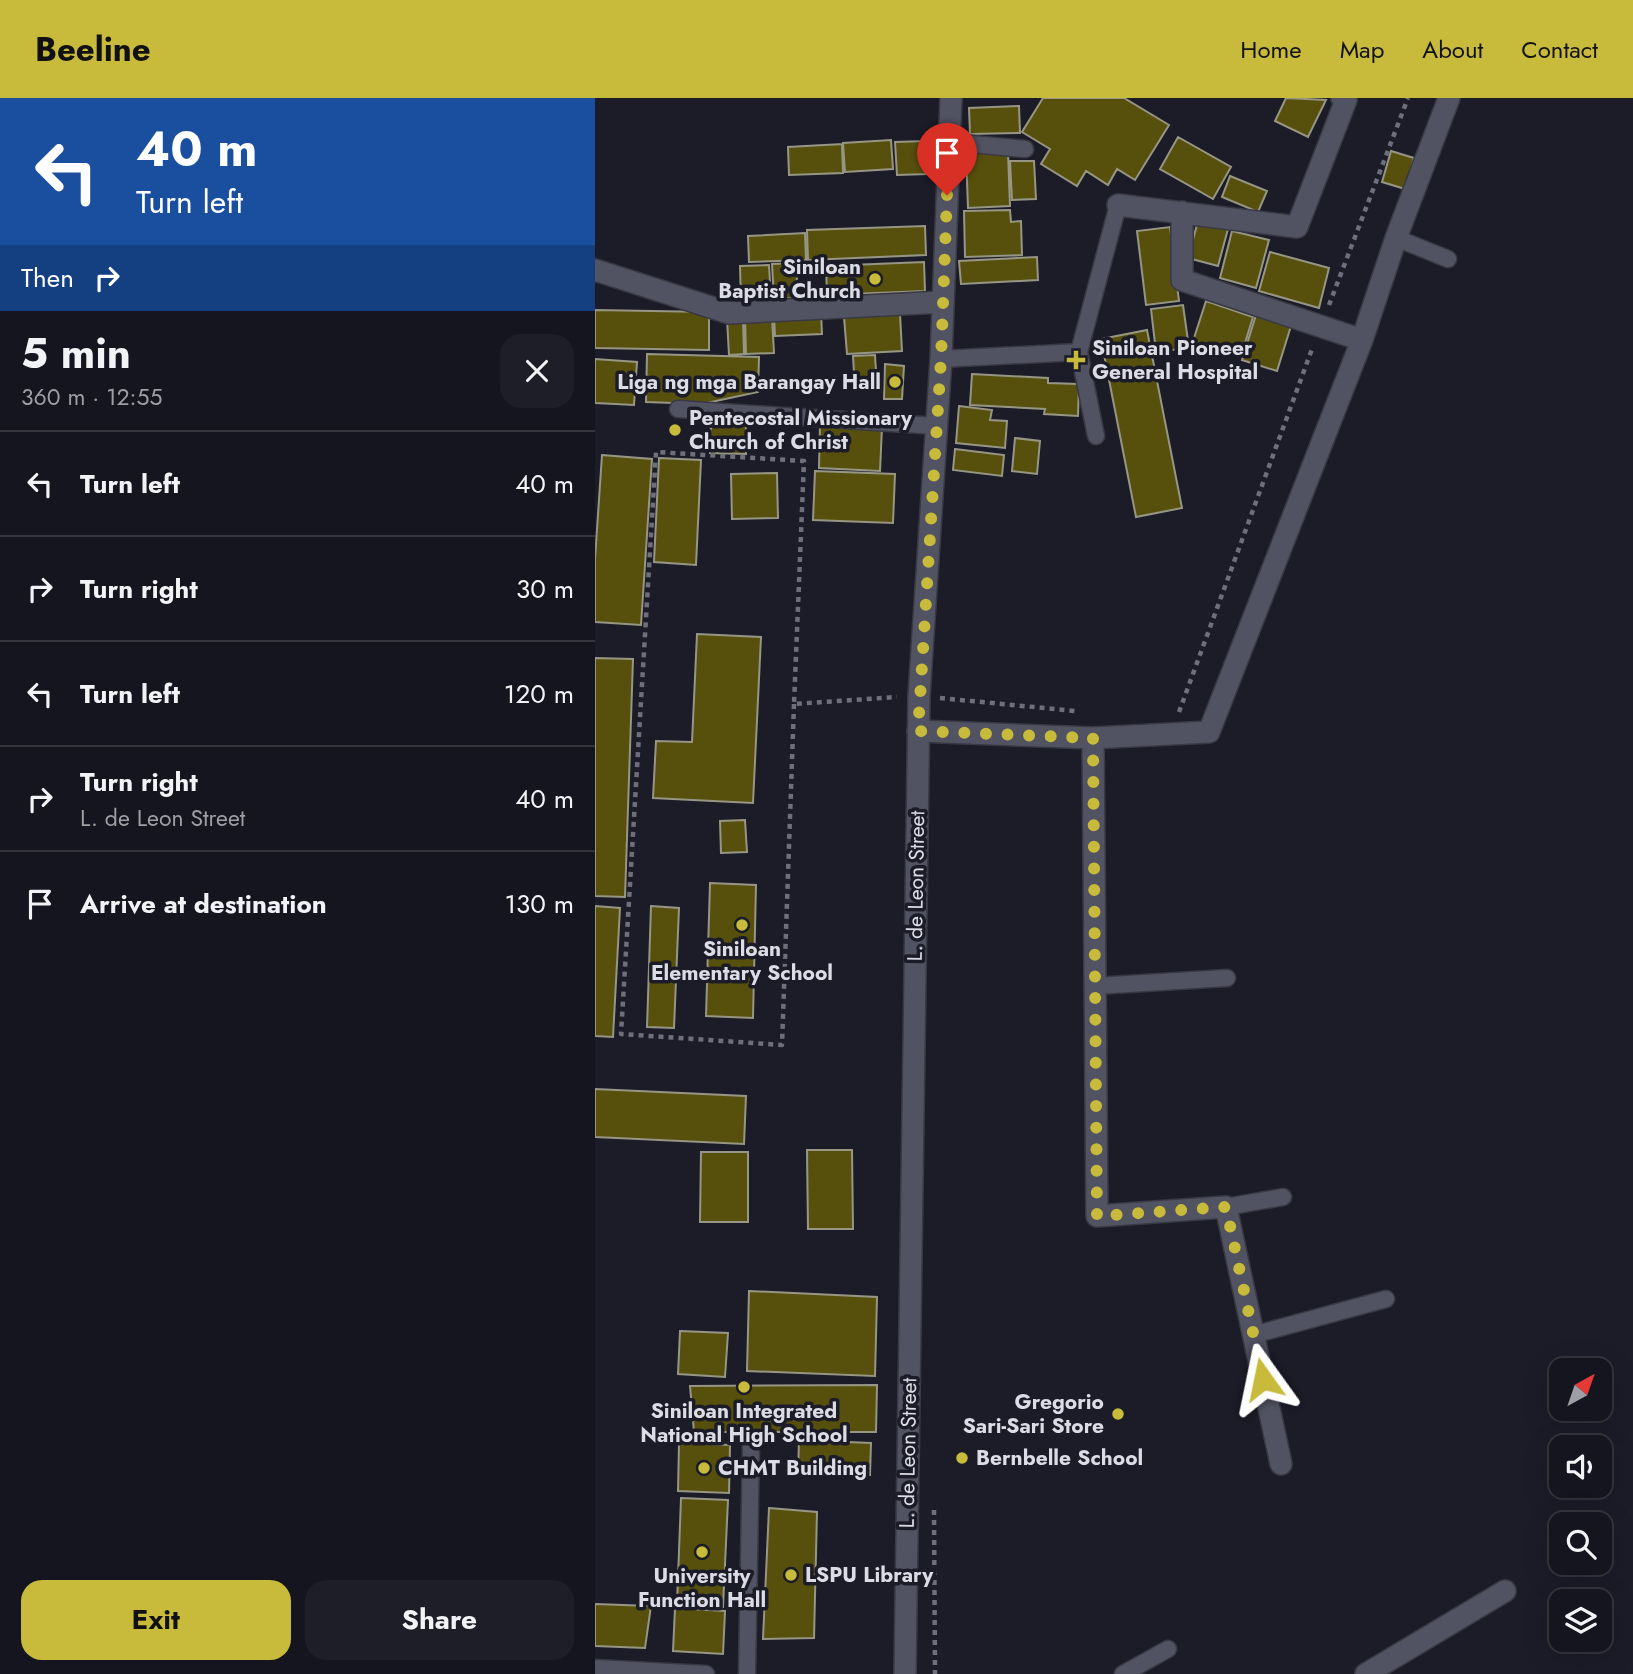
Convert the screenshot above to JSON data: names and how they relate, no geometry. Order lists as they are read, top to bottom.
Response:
{
  "streets": {
    "street": ["L. de Leon Street"]
  },
  "places": {
    "other": [
      "Siniloan Baptist Church",
      "Liga ng mga Barangay Hall",
      "Pentecostal Missionary Church of Christ",
      "Siniloan Elementary School",
      "Siniloan Integrated National High School",
      "Gregorio Sari-Sari Store",
      "Bernbelle School",
      "CHMT Building",
      "University Function Hall",
      "LSPU Library"
    ],
    "health": ["Siniloan Pioneer General Hospital"]
  },
  "north": "top right",
  "page": {
    "header": "Beeline",
    "nav": [
      "Home",
      "Map",
      "About",
      "Contact"
    ],
    "turn": ["40 m", "Turn left"],
    "then": "Then",
    "heading": ["5 min", "360 m · 12:55"],
    "list": [
      {
        "name": "Turn left",
        "value": "40 m"
      },
      {
        "name": "Turn right",
        "value": "30 m"
      },
      {
        "name": "Turn left",
        "value": "120 m"
      },
      {
        "name": "Turn right",
        "note": "L. de Leon Street",
        "value": "40 m"
      },
      {
        "name": "Arrive at destination",
        "value": "130 m"
      }
    ],
    "buttons": ["Exit", "Share"]
  }
}
